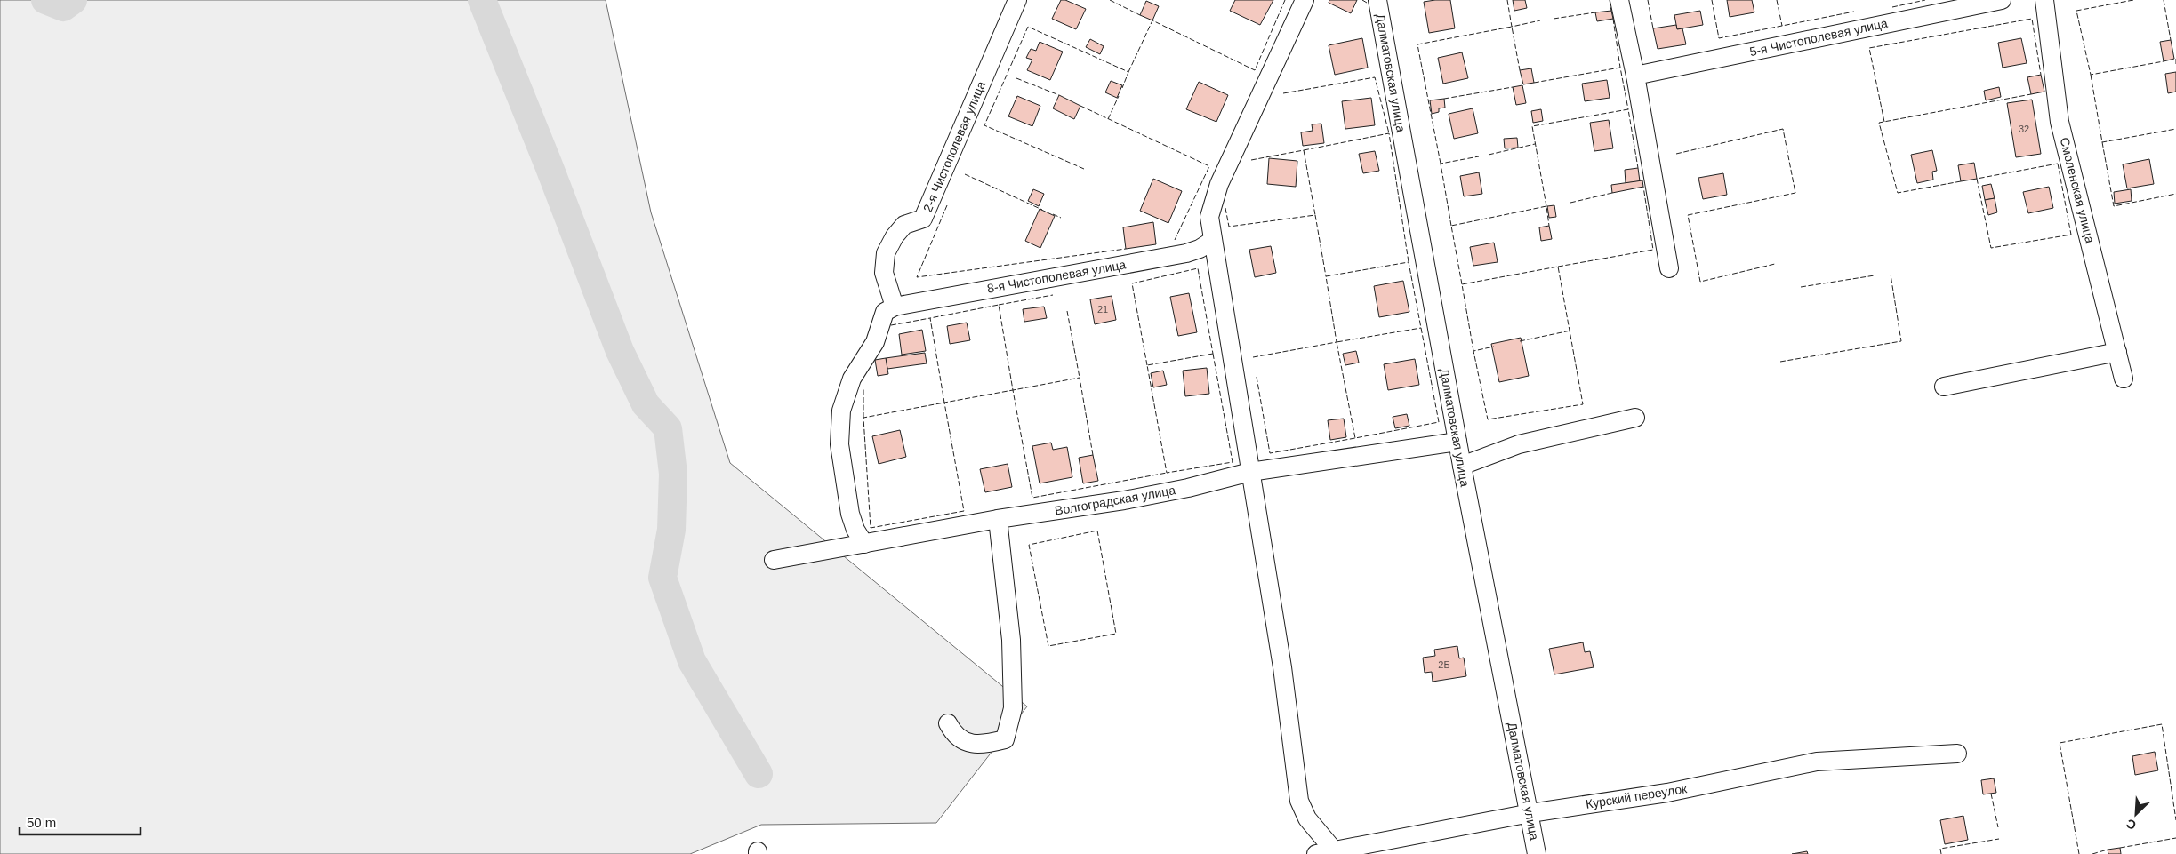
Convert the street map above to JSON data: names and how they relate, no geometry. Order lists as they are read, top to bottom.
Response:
{
  "streets": {
    "street": [
      "5-я Чистополевая улица",
      "Далматовская улица",
      "2-я Чистополевая улица",
      "Смоленская улица",
      "8-я Чистополевая улица",
      "Волгоградская улица",
      "Курский переулок"
    ]
  },
  "crossings": [
    ["Далматовская улица", "Волгоградская улица"],
    ["Далматовская улица", "Курский переулок"],
    ["2-я Чистополевая улица", "8-я Чистополевая улица"]
  ],
  "house_numbers": ["32", "21", "2Б"],
  "scale_bar": "50 m",
  "north": "bottom left"
}
